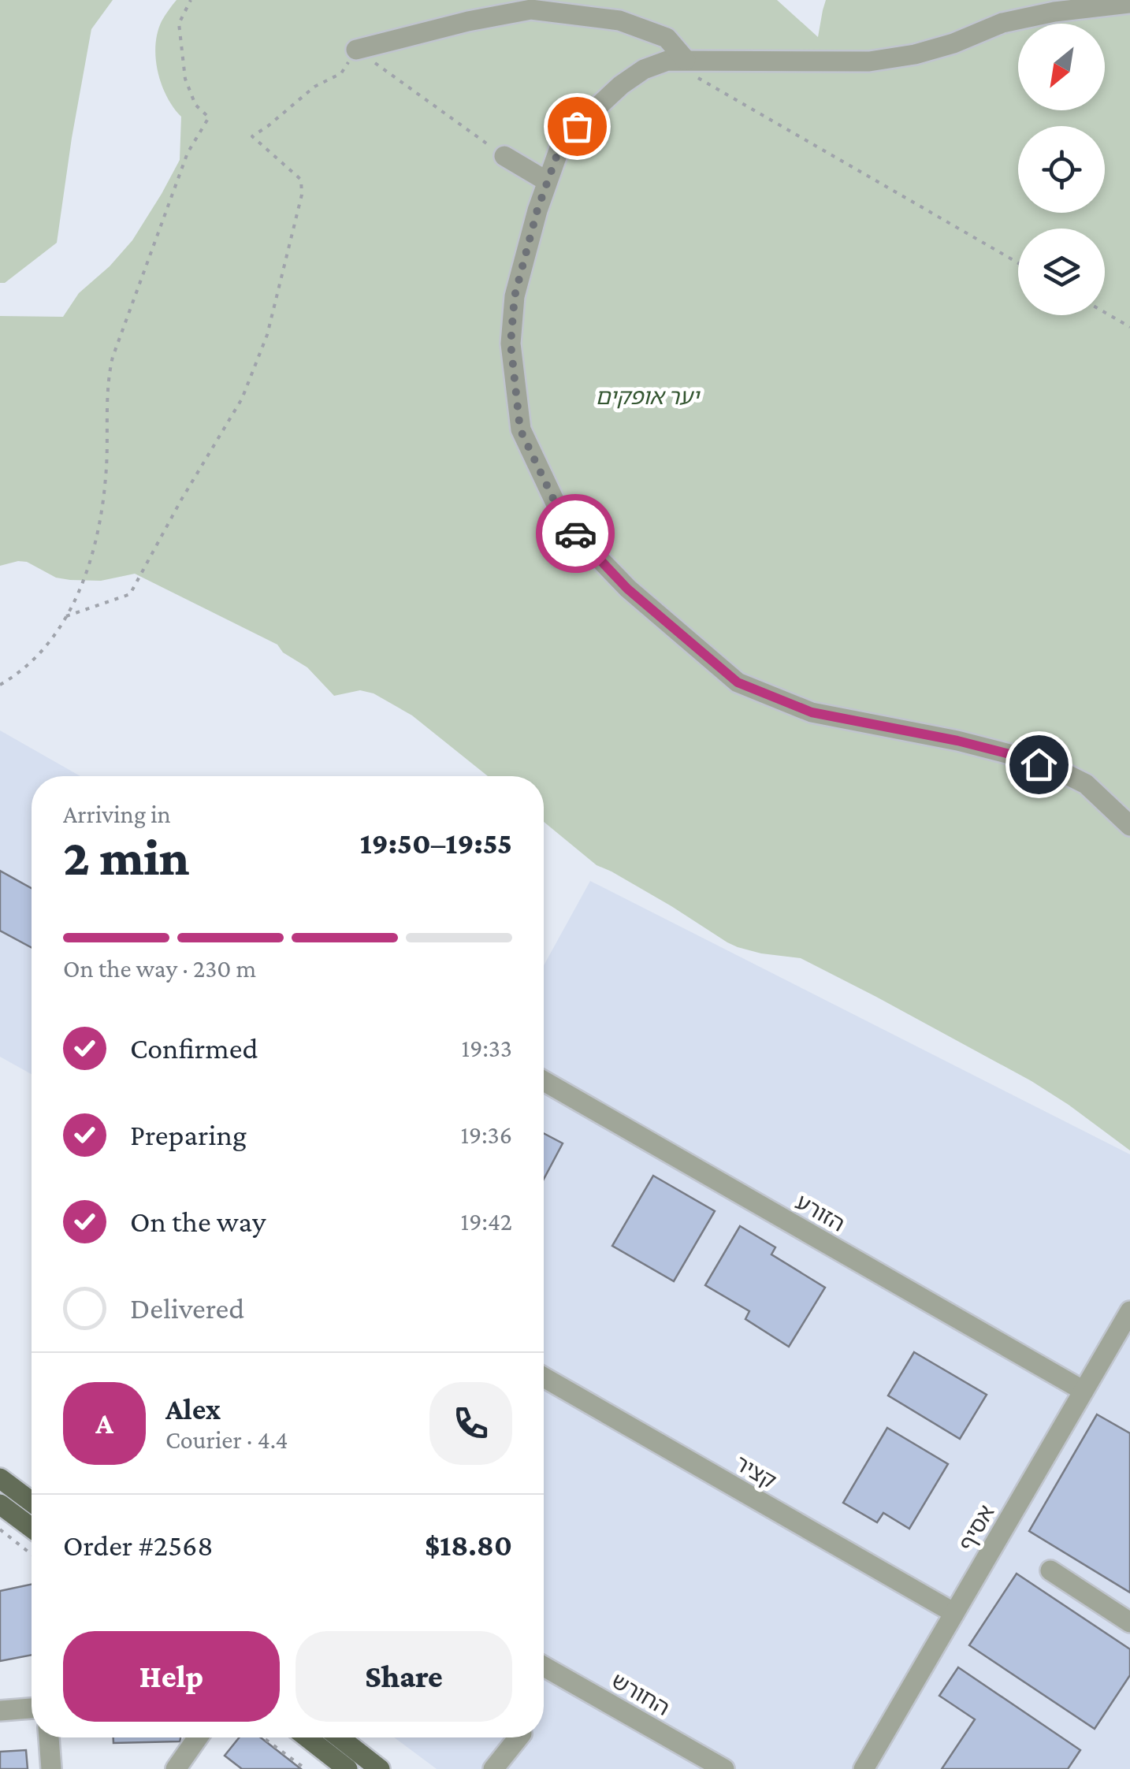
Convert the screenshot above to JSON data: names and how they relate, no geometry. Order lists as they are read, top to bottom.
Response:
{
  "streets": {
    "street": [
      "הזורע",
      "קציר",
      "אסיף",
      "החורש"
    ]
  },
  "crossings": [
    ["הזורע", "אסיף"],
    ["קציר", "אסיף"]
  ],
  "parks": ["יער אופקים"],
  "north": "bottom left",
  "page": {
    "heading": ["2 min", "Arriving in", "19:50–19:55"],
    "panel": [
      "Alex",
      "Courier · 4.4",
      "Order #2568",
      "$18.80"
    ],
    "bar": "On the way · 230 m",
    "list": [
      ["Confirmed", "19:33"],
      ["Preparing", "19:36"],
      ["On the way", "19:42"],
      "Delivered"
    ],
    "round": "A",
    "buttons": ["Help", "Share"]
  }
}
